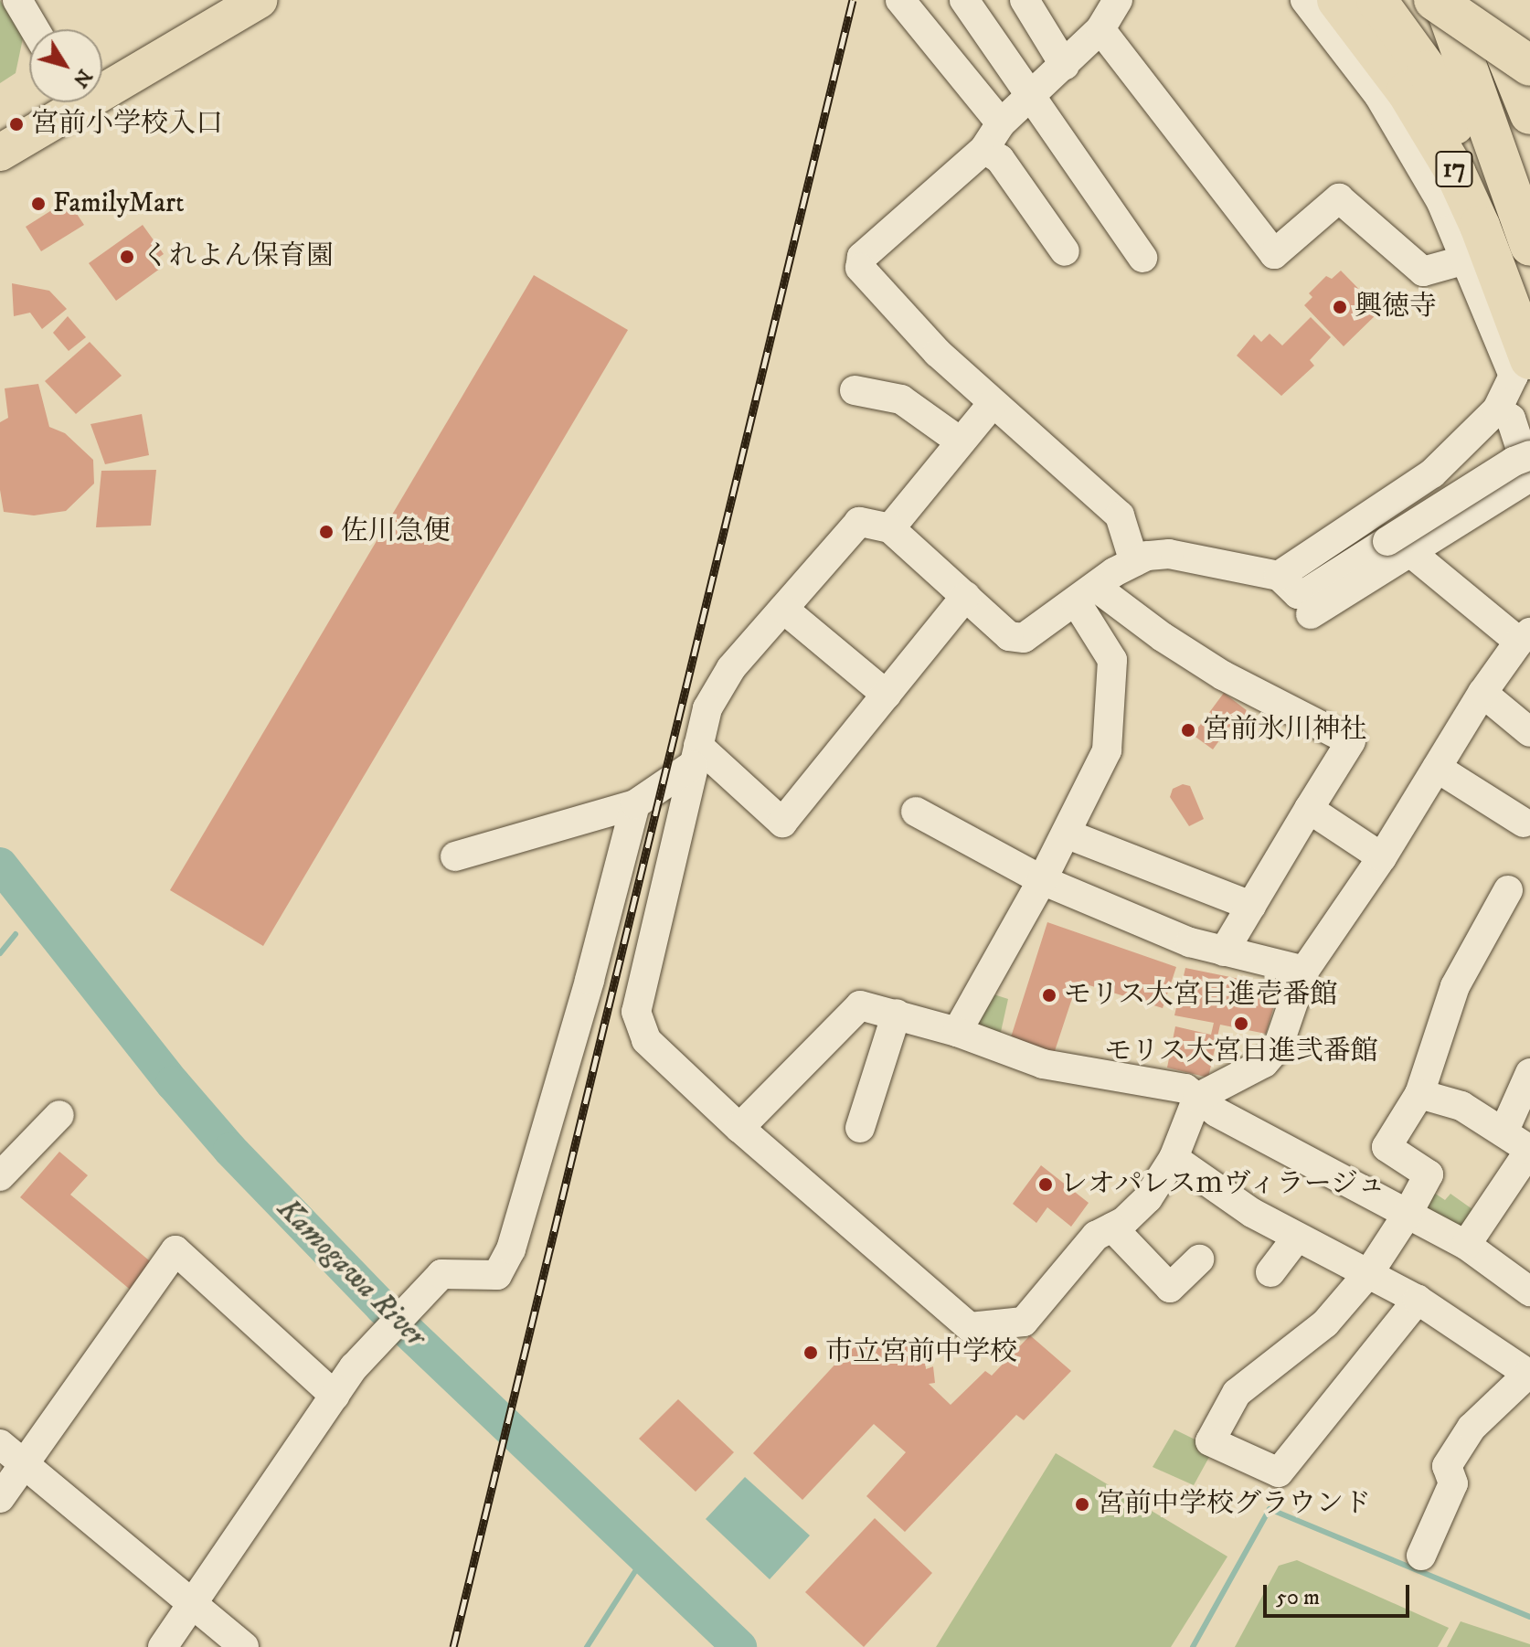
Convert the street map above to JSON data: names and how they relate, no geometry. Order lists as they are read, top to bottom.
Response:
{
  "streets": {
    "highway": ["17"]
  },
  "water": ["Kamogawa River"],
  "places": [
    "宮前小学校入口",
    "FamilyMart",
    "くれよん保育園",
    "興徳寺",
    "佐川急便",
    "宮前氷川神社",
    "モリス大宮日進壱番館",
    "モリス大宮日進弐番館",
    "レオパレスｍヴィラージュ",
    "市立宮前中学校",
    "宮前中学校グラウンド"
  ],
  "scale_bar": "50 m",
  "north": "bottom right"
}
